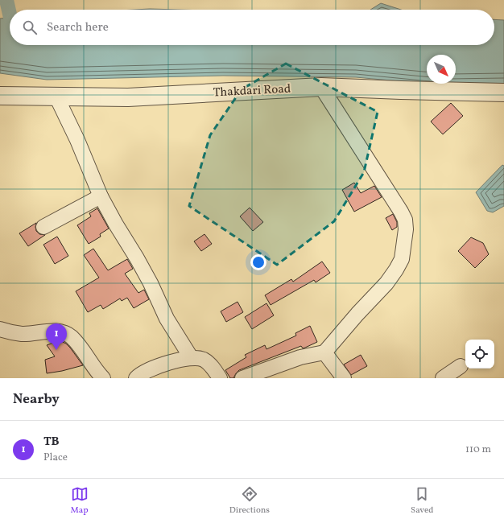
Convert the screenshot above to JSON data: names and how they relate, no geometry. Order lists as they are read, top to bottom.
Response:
{
  "streets": {
    "street": ["Thakdari Road"]
  },
  "north": "bottom right",
  "page": {
    "search": "Search here",
    "pins": "1",
    "heading": "Nearby",
    "list": [
      {
        "mark": "1",
        "name": "TB",
        "note": "Place",
        "value": "110 m"
      }
    ],
    "nav": ["Map", "Directions", "Saved"]
  }
}
